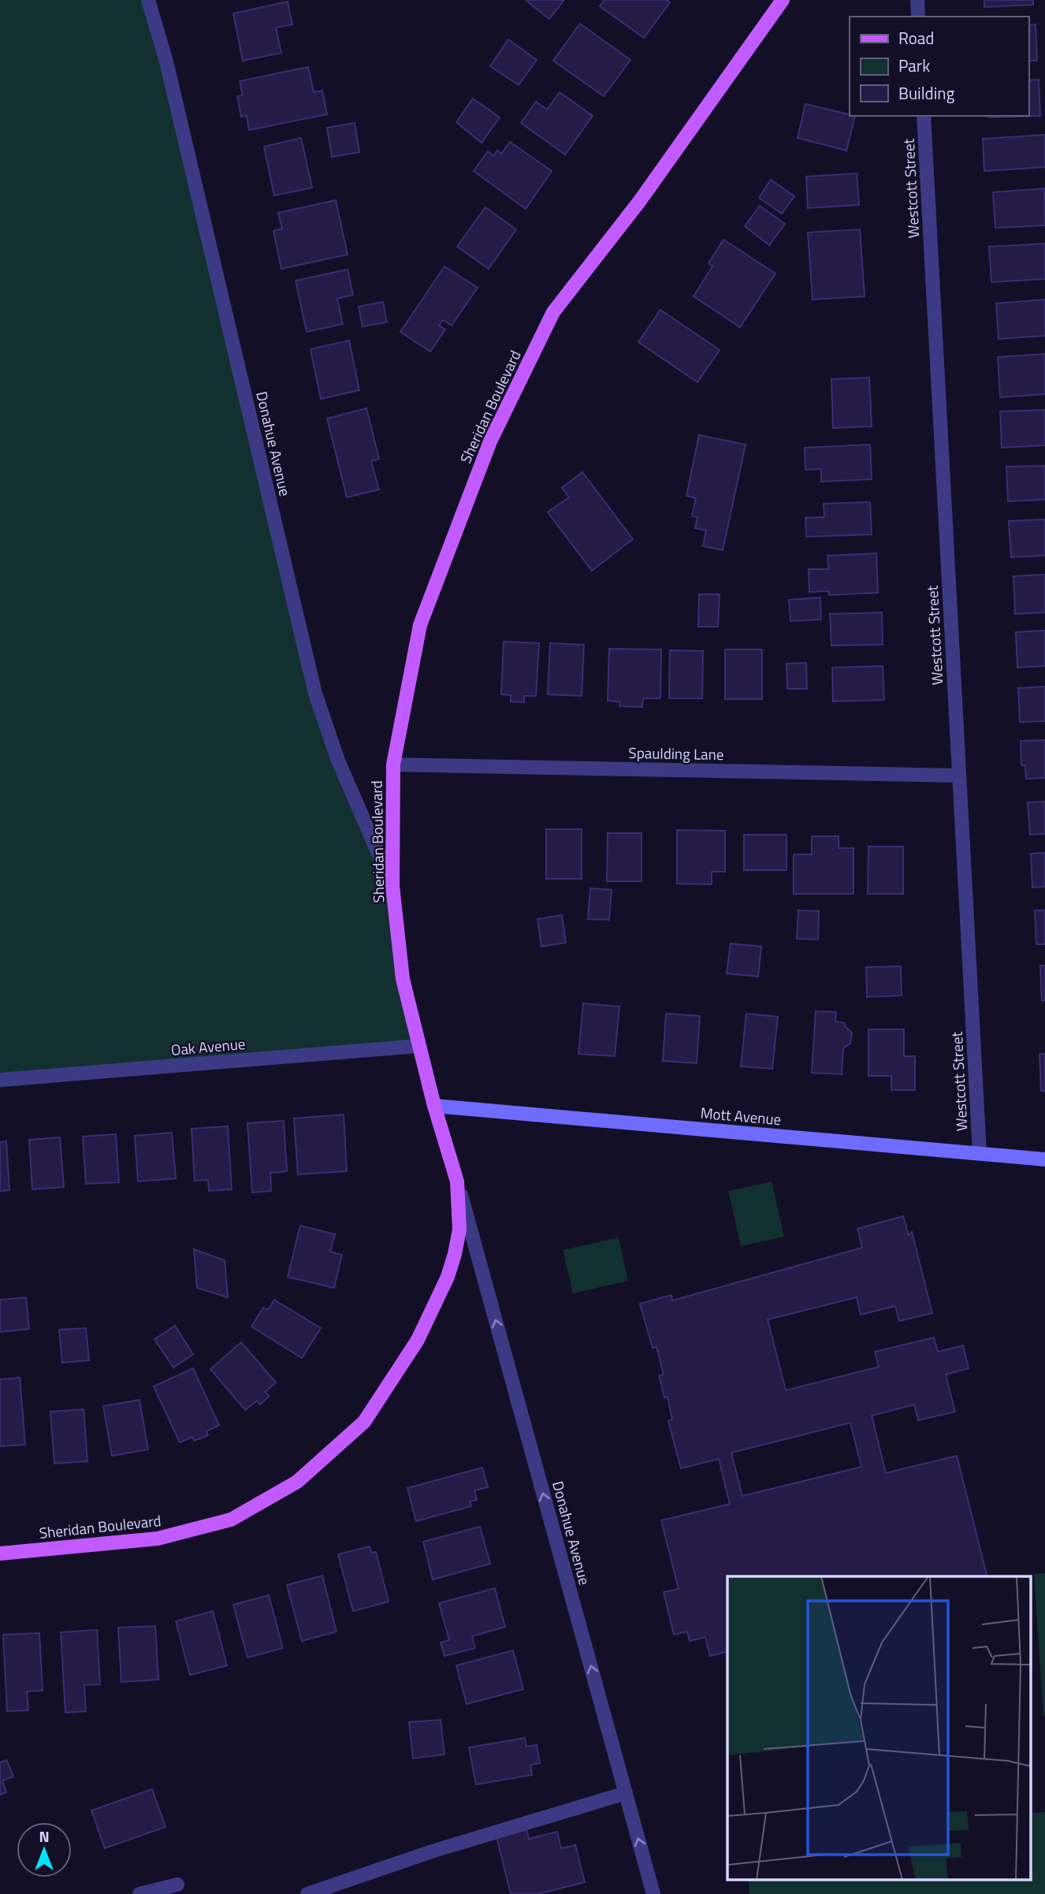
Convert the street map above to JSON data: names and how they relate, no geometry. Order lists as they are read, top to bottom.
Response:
{
  "streets": {
    "main road": ["Sheridan Boulevard"],
    "street": [
      "Westcott Street",
      "Donahue Avenue",
      "Spaulding Lane",
      "Oak Avenue",
      "Mott Avenue"
    ]
  },
  "crossings": [
    ["Westcott Street", "Spaulding Lane"],
    ["Westcott Street", "Mott Avenue"],
    ["Sheridan Boulevard", "Donahue Avenue"],
    ["Sheridan Boulevard", "Spaulding Lane"],
    ["Sheridan Boulevard", "Oak Avenue"],
    ["Sheridan Boulevard", "Mott Avenue"]
  ],
  "one_way": ["Donahue Avenue"],
  "legend": ["Road", "Park", "Building"],
  "north": "top"
}
